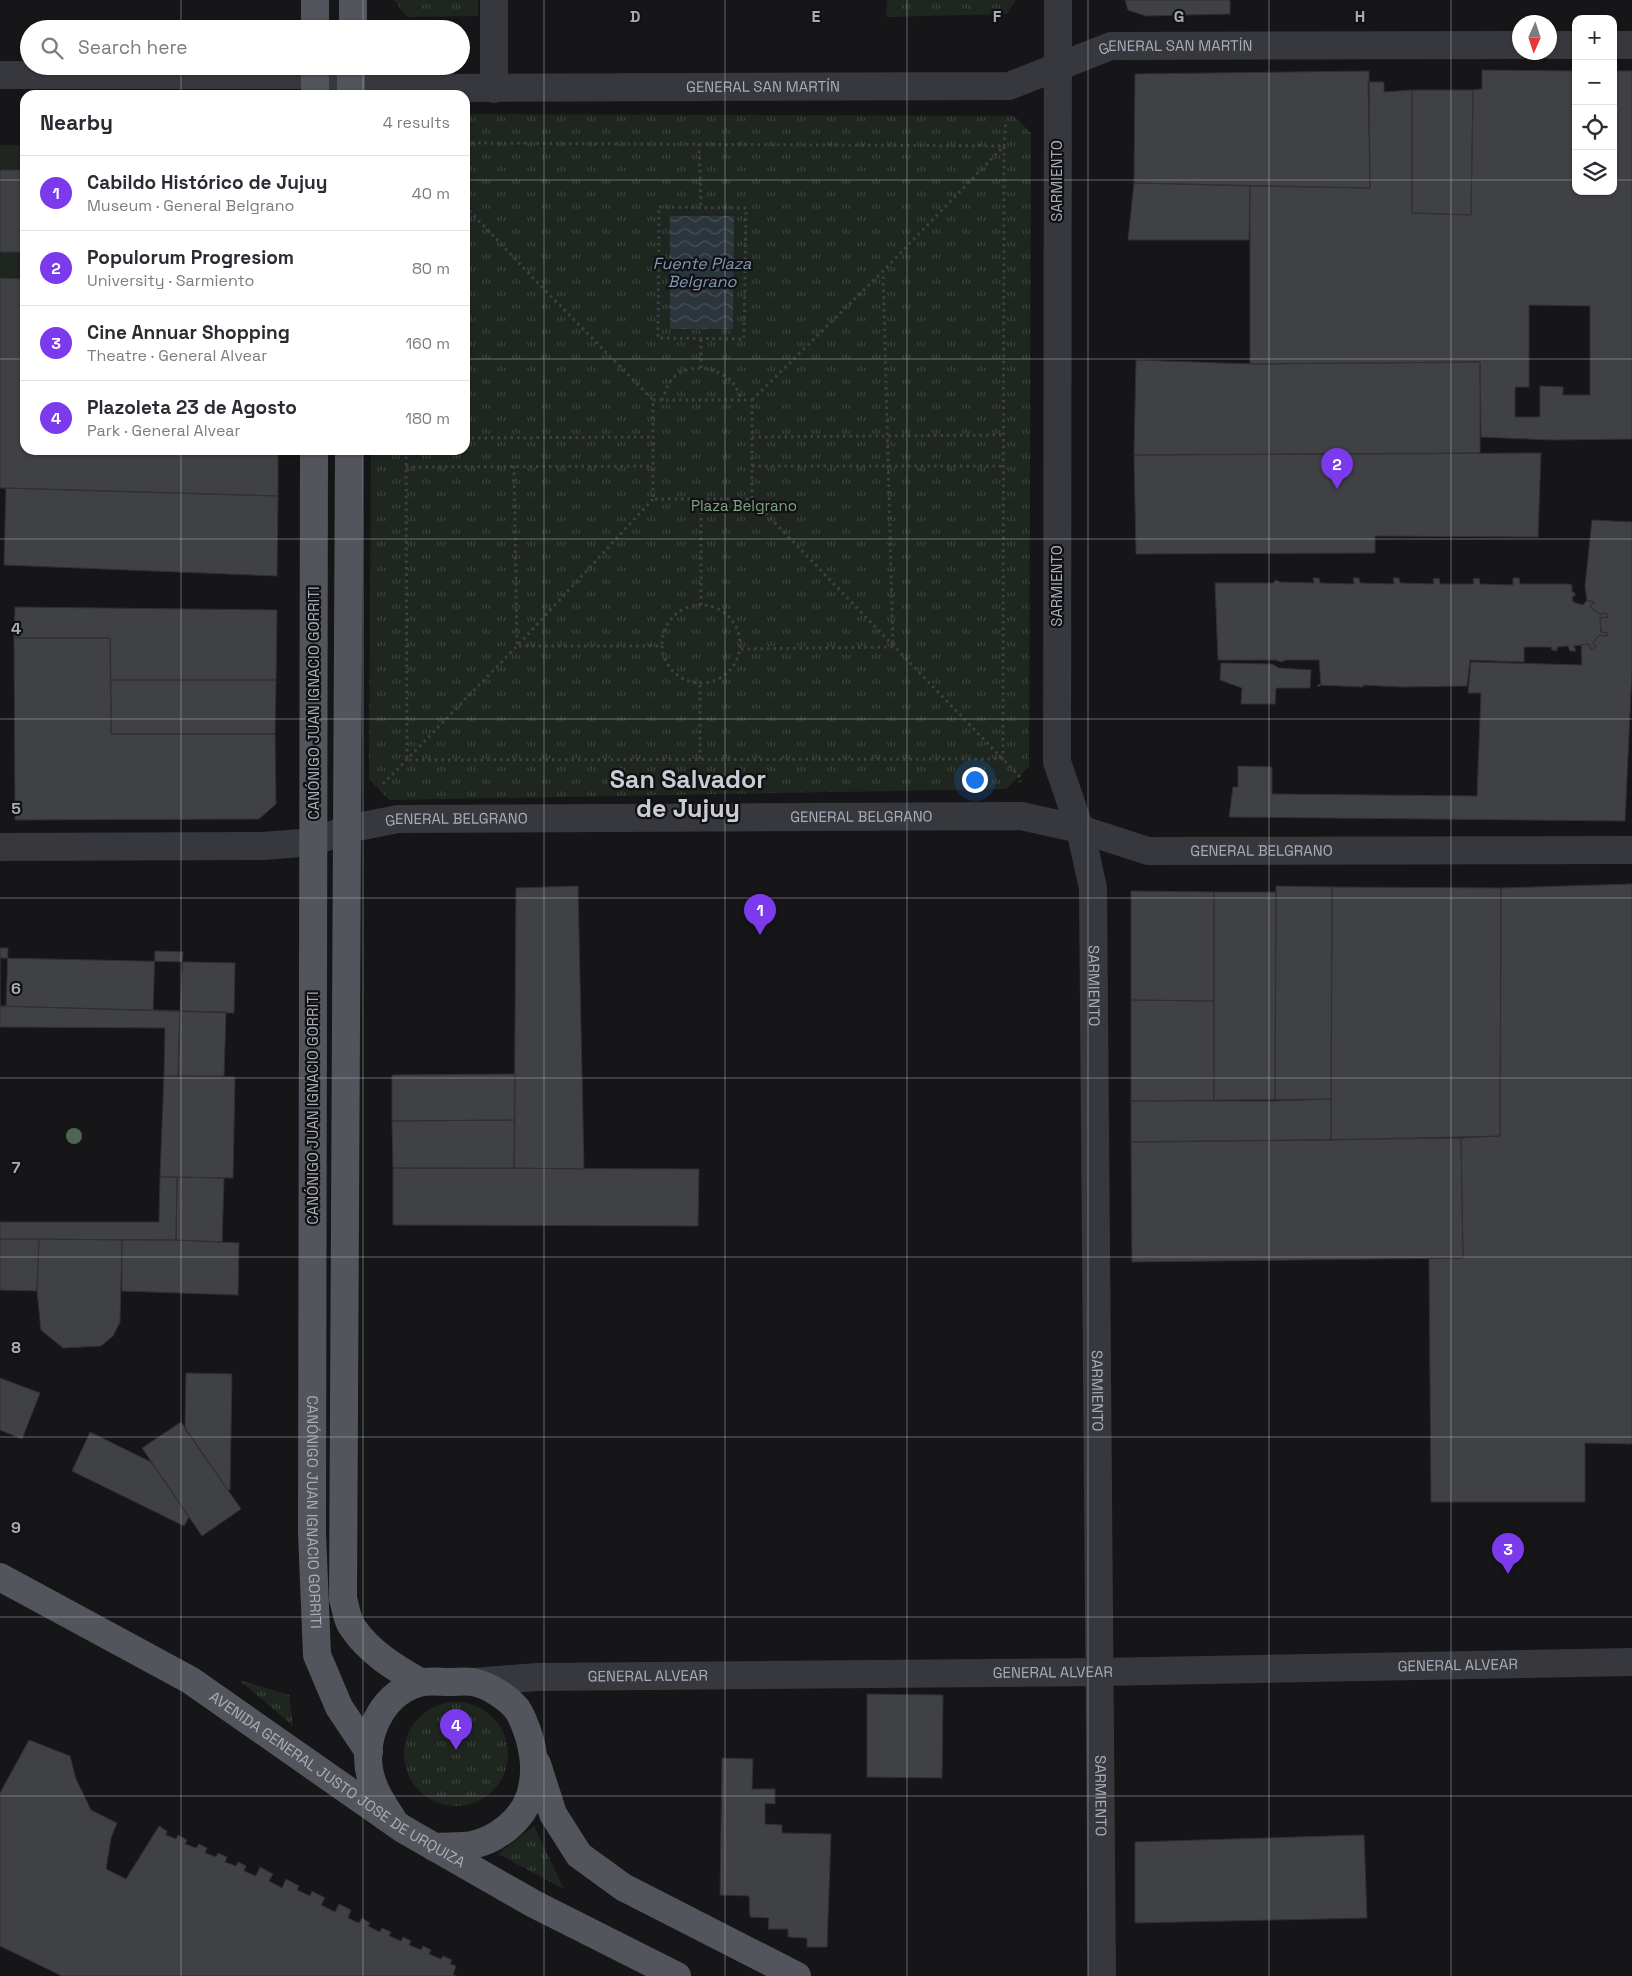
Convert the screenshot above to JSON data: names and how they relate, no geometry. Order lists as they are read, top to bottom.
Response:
{
  "streets": {
    "main road": ["CANÓNIGO JUAN IGNACIO GORRITI", "AVENIDA GENERAL JUSTO JOSE DE URQUIZA"],
    "street": [
      "GENERAL SAN MARTÍN",
      "SARMIENTO",
      "GENERAL BELGRANO",
      "GENERAL ALVEAR"
    ]
  },
  "crossings": [
    ["GENERAL SAN MARTÍN", "SARMIENTO"],
    ["SARMIENTO", "GENERAL BELGRANO"],
    ["SARMIENTO", "GENERAL ALVEAR"],
    ["CANÓNIGO JUAN IGNACIO GORRITI", "GENERAL BELGRANO"],
    ["CANÓNIGO JUAN IGNACIO GORRITI", "GENERAL ALVEAR"],
    ["CANÓNIGO JUAN IGNACIO GORRITI", "AVENIDA GENERAL JUSTO JOSE DE URQUIZA"],
    ["GENERAL ALVEAR", "AVENIDA GENERAL JUSTO JOSE DE URQUIZA"]
  ],
  "districts": ["San Salvador de Jujuy"],
  "water": ["Fuente Plaza Belgrano"],
  "parks": ["Plaza Belgrano"],
  "north": "bottom",
  "page": {
    "map_buttons": ["+", "−"],
    "search": "Search here",
    "heading": ["Nearby", "4 results"],
    "list": [
      {
        "mark": "1",
        "name": "Cabildo Histórico de Jujuy",
        "note": "Museum · General Belgrano",
        "value": "40 m"
      },
      {
        "mark": "2",
        "name": "Populorum Progresiom",
        "note": "University · Sarmiento",
        "value": "80 m"
      },
      {
        "mark": "3",
        "name": "Cine Annuar Shopping",
        "note": "Theatre · General Alvear",
        "value": "160 m"
      },
      {
        "mark": "4",
        "name": "Plazoleta 23 de Agosto",
        "note": "Park · General Alvear",
        "value": "180 m"
      }
    ],
    "pins": [
      "2",
      "1",
      "3",
      "4"
    ]
  },
  "grid": {
    "columns": [
      "D",
      "E",
      "F",
      "G",
      "H"
    ],
    "rows": [
      "4",
      "5",
      "6",
      "7",
      "8",
      "9"
    ]
  }
}
